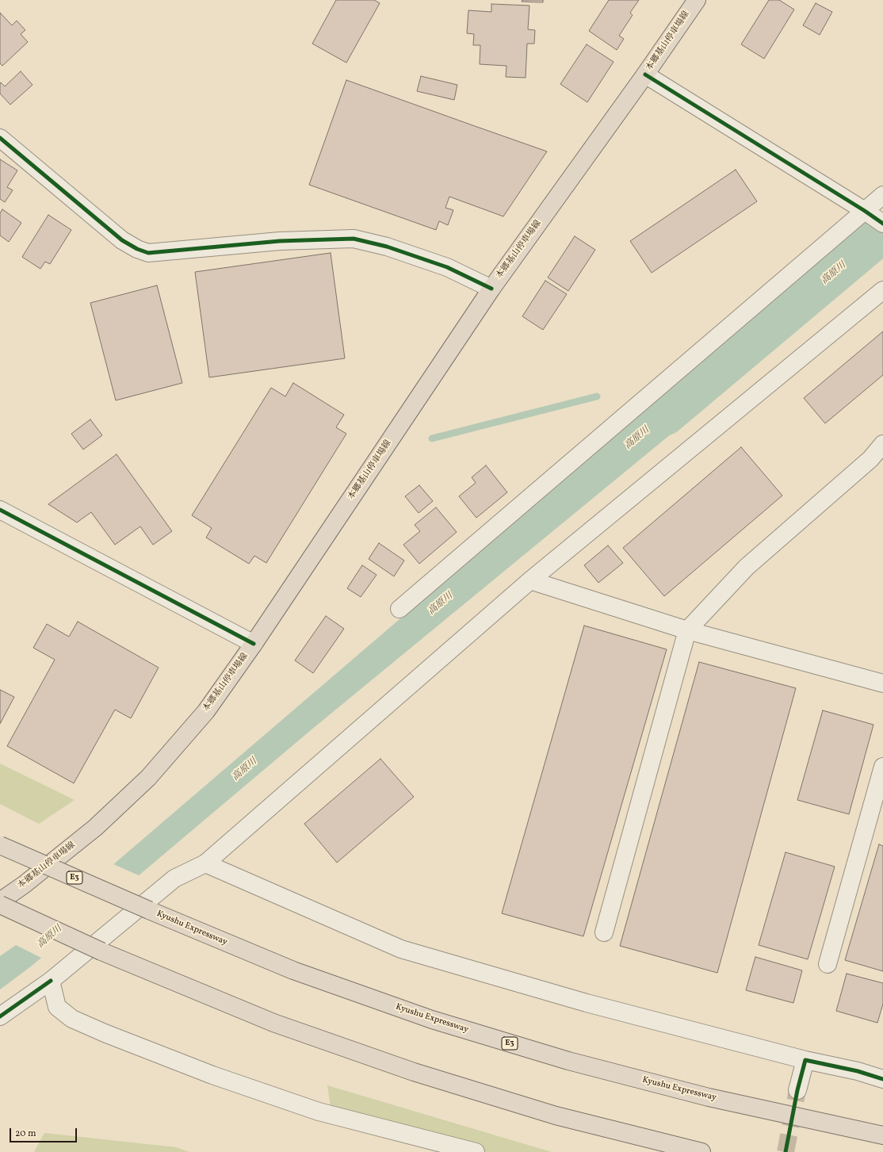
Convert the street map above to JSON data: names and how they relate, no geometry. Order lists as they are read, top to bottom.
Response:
{
  "streets": {
    "main road": ["本郷基山停車場線", "E3", "Kyushu Expressway"]
  },
  "water": ["高原川"],
  "scale_bar": "20 m"
}
